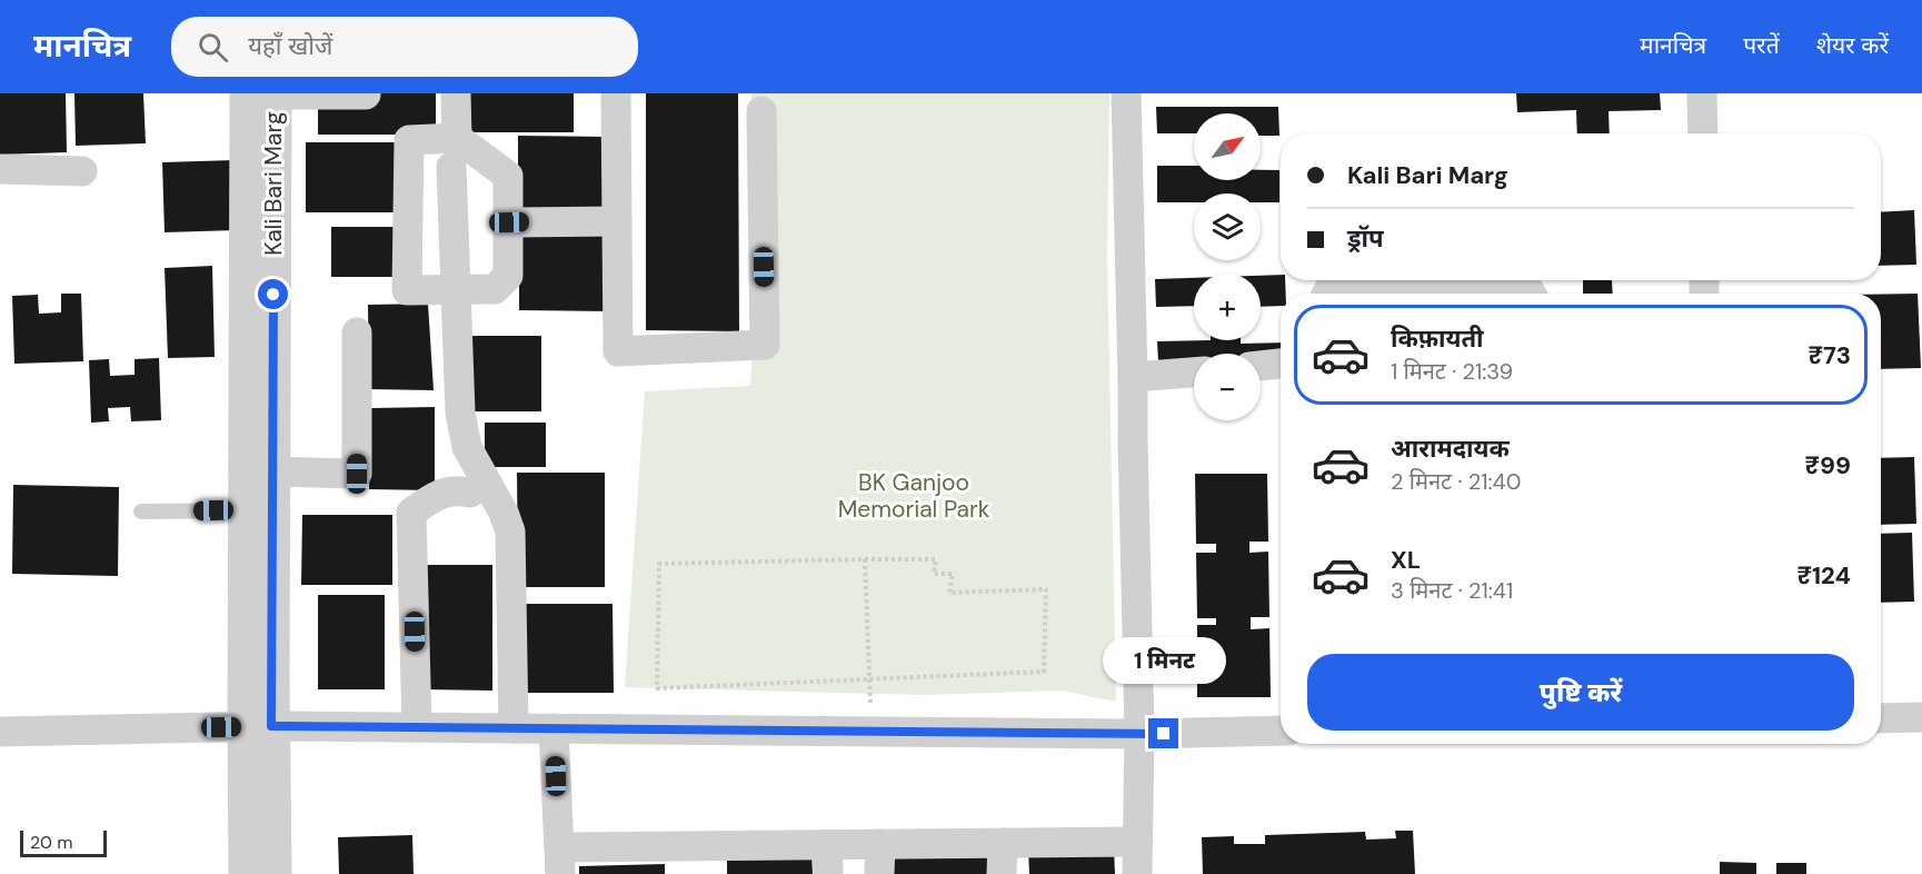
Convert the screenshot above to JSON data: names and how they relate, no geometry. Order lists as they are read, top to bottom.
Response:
{
  "streets": {
    "street": ["Kali Bari Marg"]
  },
  "parks": ["BK Ganjoo Memorial Park"],
  "scale_bar": "20 m",
  "north": "top right",
  "page": {
    "header": "मानचित्र",
    "search": "यहाँ खोजें",
    "nav": ["मानचित्र", "परतें", "शेयर करें"],
    "map_buttons": ["+", "−"],
    "banner": ["Kali Bari Marg", "ड्रॉप"],
    "list": [
      {
        "name": "किफ़ायती",
        "note": "1 मिनट · 21:39",
        "value": "₹73"
      },
      {
        "name": "आरामदायक",
        "note": "2 मिनट · 21:40",
        "value": "₹99"
      },
      {
        "name": "XL",
        "note": "3 मिनट · 21:41",
        "value": "₹124"
      }
    ],
    "bubble": "1 मिनट",
    "buttons": "पुष्टि करें",
    "scale": "20 m"
  }
}
